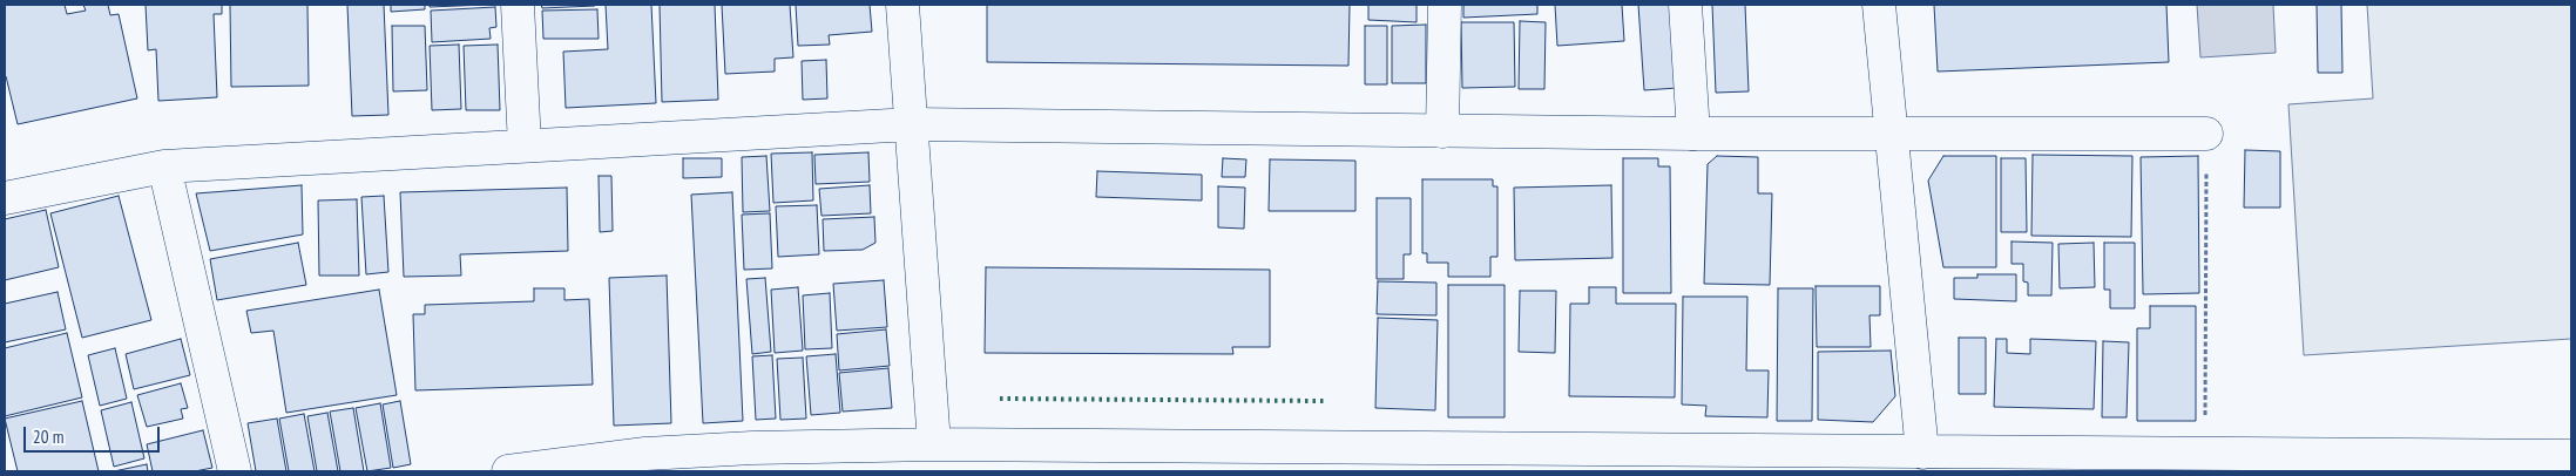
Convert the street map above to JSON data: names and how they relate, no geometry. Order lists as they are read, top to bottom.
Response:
{
  "scale_bar": "20 m"
}
